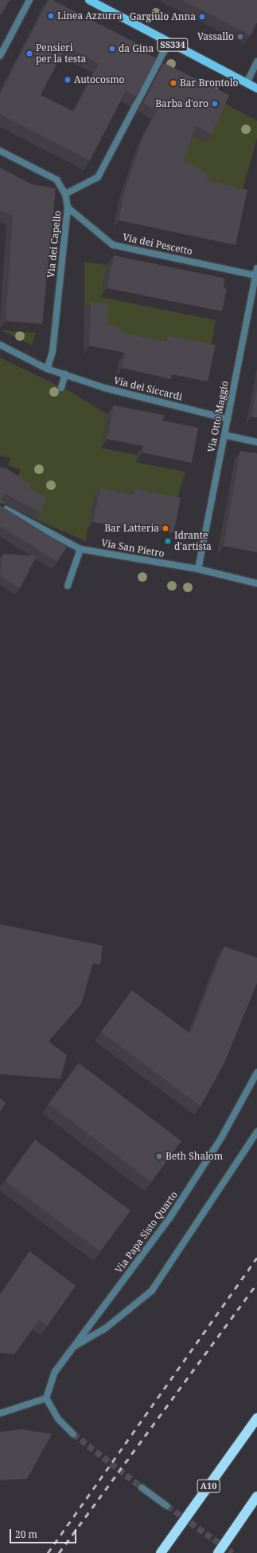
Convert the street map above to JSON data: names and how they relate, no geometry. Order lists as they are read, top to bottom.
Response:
{
  "streets": {
    "highway": ["A10"],
    "main road": ["SS334"],
    "street": [
      "Via dei Capello",
      "Via dei Pescetto",
      "Via dei Siccardi",
      "Via Otto Maggio",
      "Via San Pietro",
      "Via Papa Sisto Quarto"
    ]
  },
  "crossings": [
    ["Via dei Capello", "Via dei Pescetto"],
    ["Via dei Capello", "Via dei Siccardi"],
    ["Via dei Pescetto", "Via Otto Maggio"],
    ["Via dei Siccardi", "Via Otto Maggio"],
    ["Via Otto Maggio", "Via San Pietro"]
  ],
  "places": [
    "Linea Azzurra",
    "Gargiulo Anna",
    "Vassallo",
    "da Gina",
    "Pensieri per la testa",
    "Autocosmo",
    "Bar Brontolo",
    "Barba d'oro",
    "Bar Latteria",
    "Idrante d'artista",
    "Beth Shalom"
  ],
  "scale_bar": "20 m"
}
